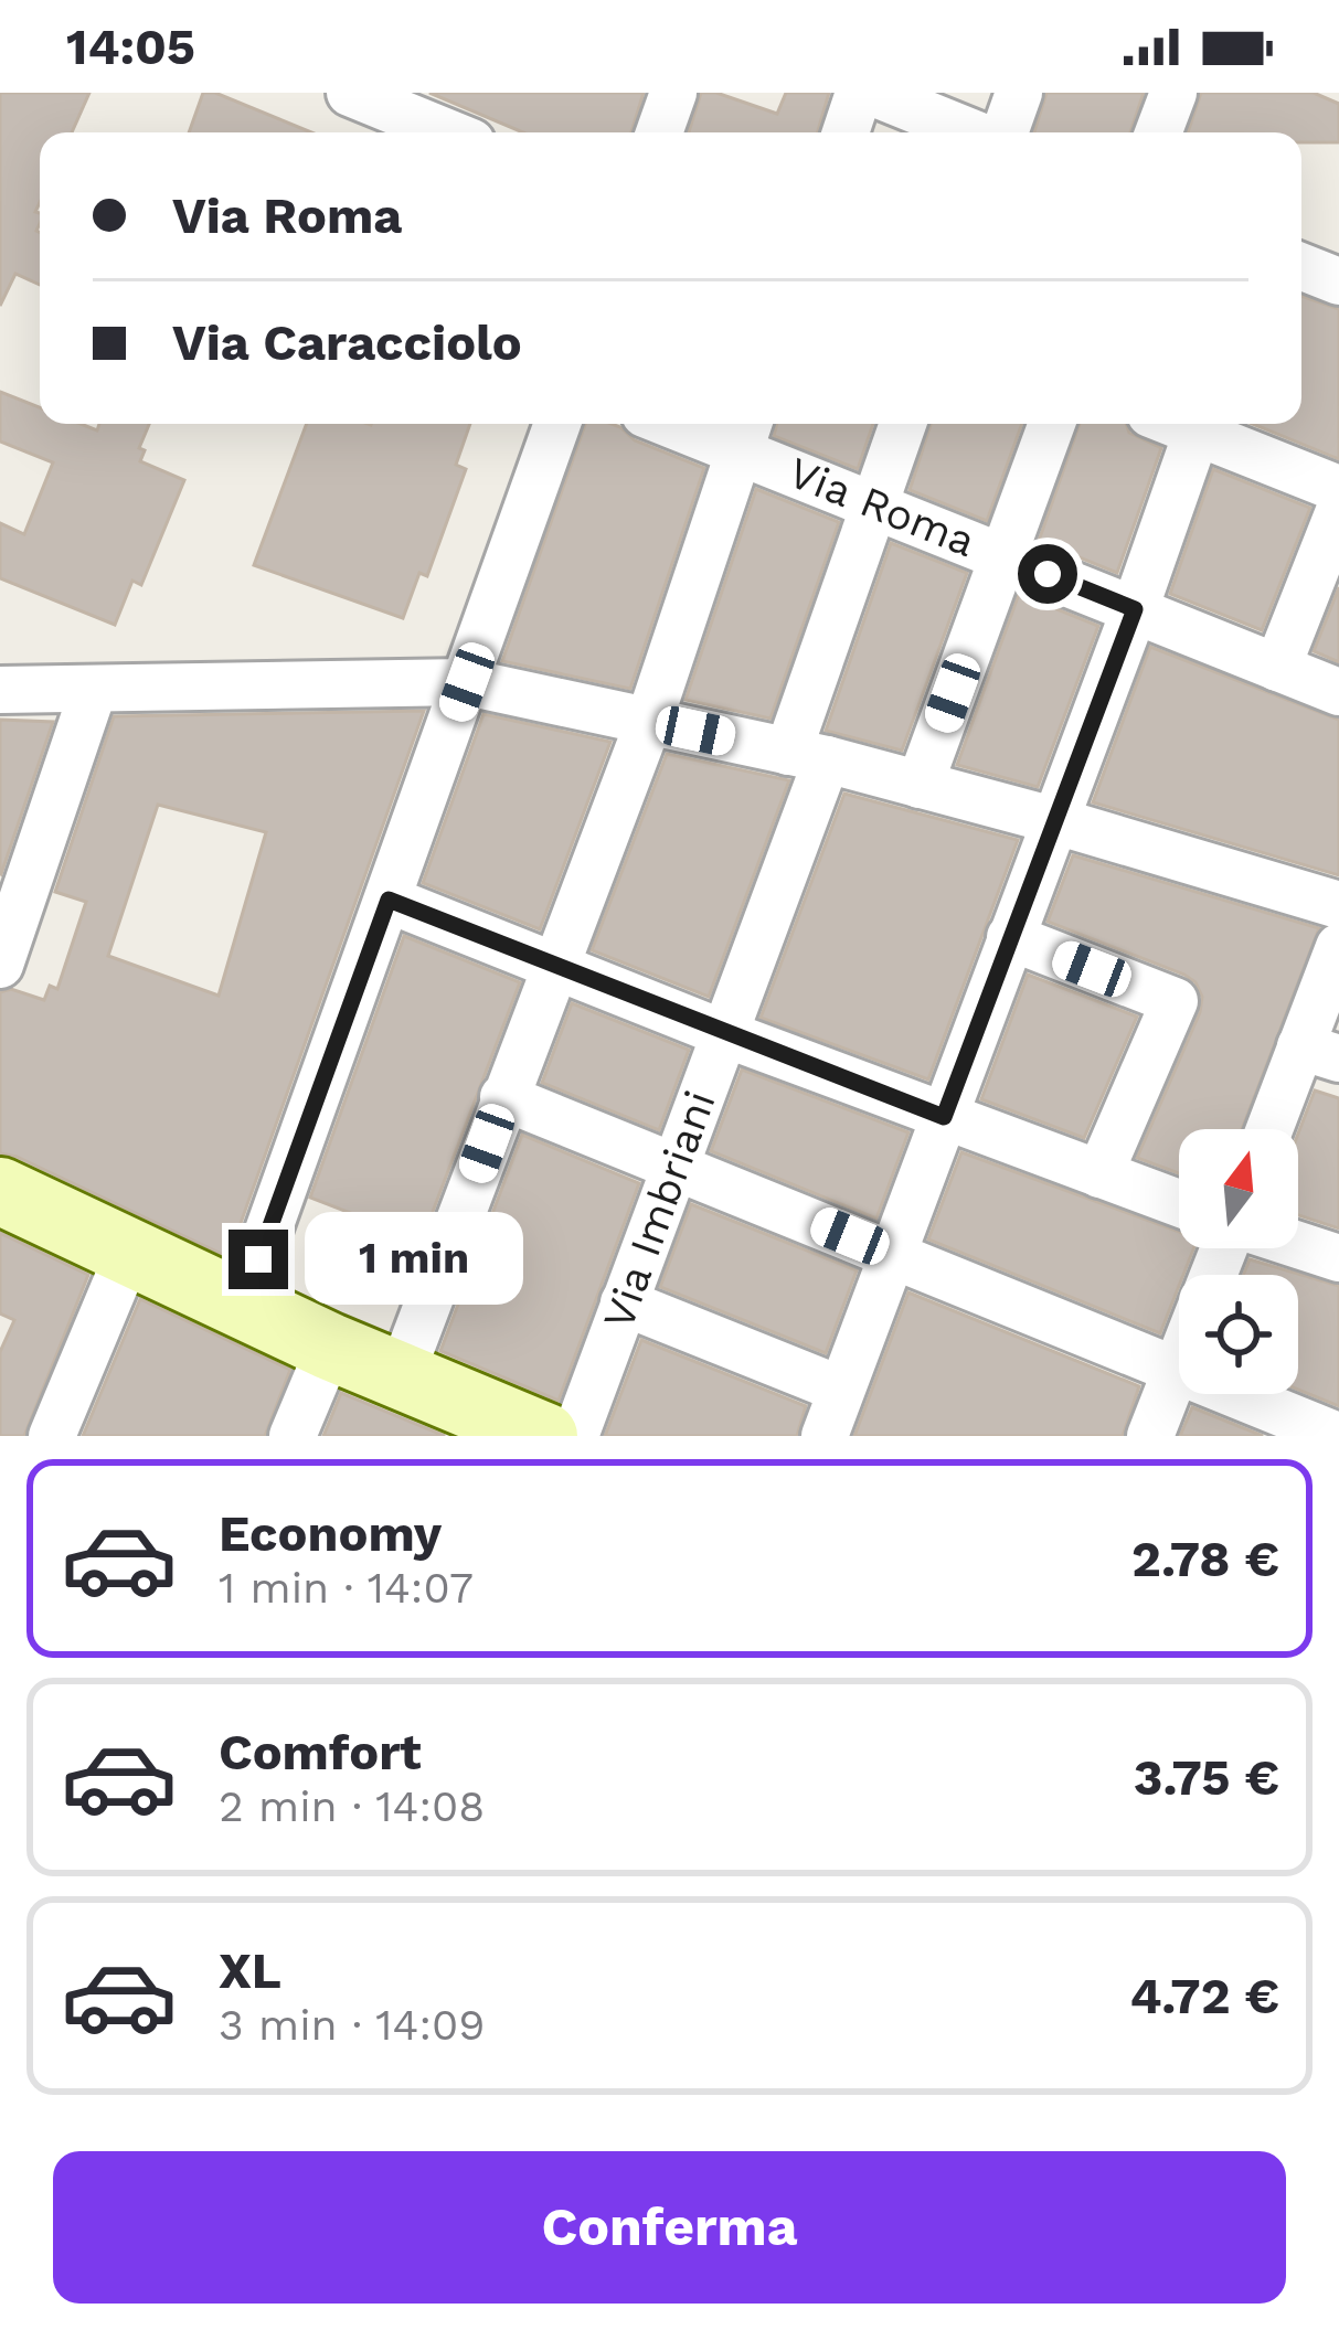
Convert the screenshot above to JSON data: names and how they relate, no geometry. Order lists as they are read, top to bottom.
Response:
{
  "streets": {
    "street": ["Via Roma", "Via Imbriani"]
  },
  "crossings": [
    ["Via Roma", "Via Imbriani"]
  ],
  "north": "top",
  "page": {
    "status": "14:05",
    "banner": ["Via Roma", "Via Caracciolo"],
    "bubble": "1 min",
    "list": [
      {
        "name": "Economy",
        "note": "1 min · 14:07",
        "value": "2.78 €"
      },
      {
        "name": "Comfort",
        "note": "2 min · 14:08",
        "value": "3.75 €"
      },
      {
        "name": "XL",
        "note": "3 min · 14:09",
        "value": "4.72 €"
      }
    ],
    "buttons": "Conferma"
  }
}
